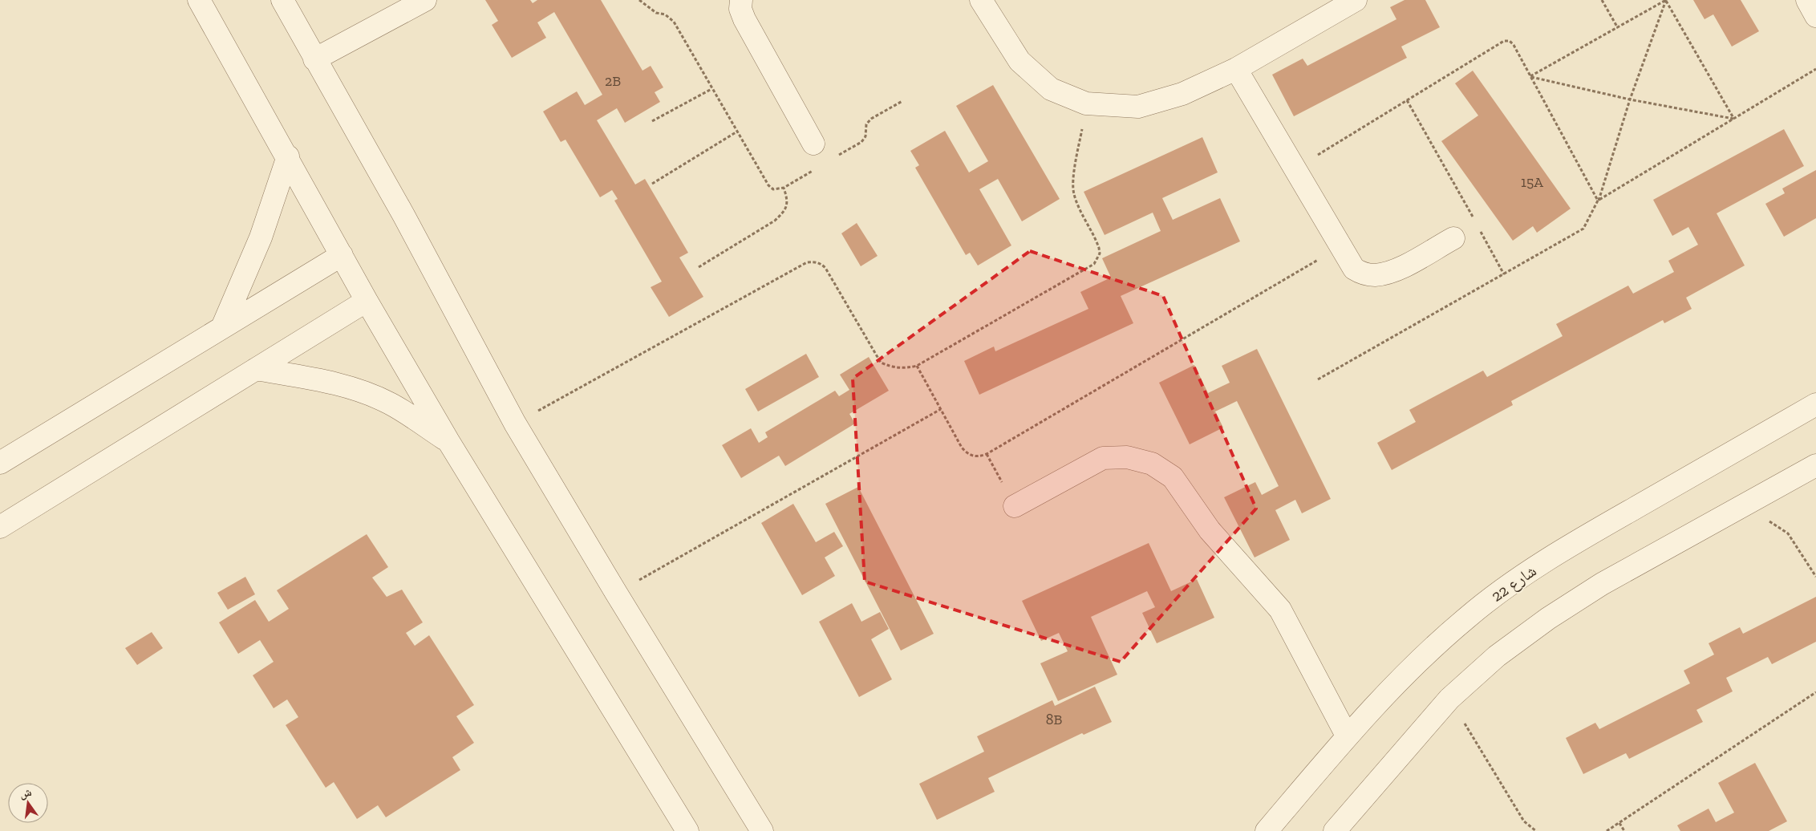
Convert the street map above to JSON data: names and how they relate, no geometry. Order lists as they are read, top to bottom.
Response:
{
  "streets": {
    "street": ["شارع 22"]
  },
  "house_numbers": ["2B", "15A", "8B"],
  "north": "top"
}
